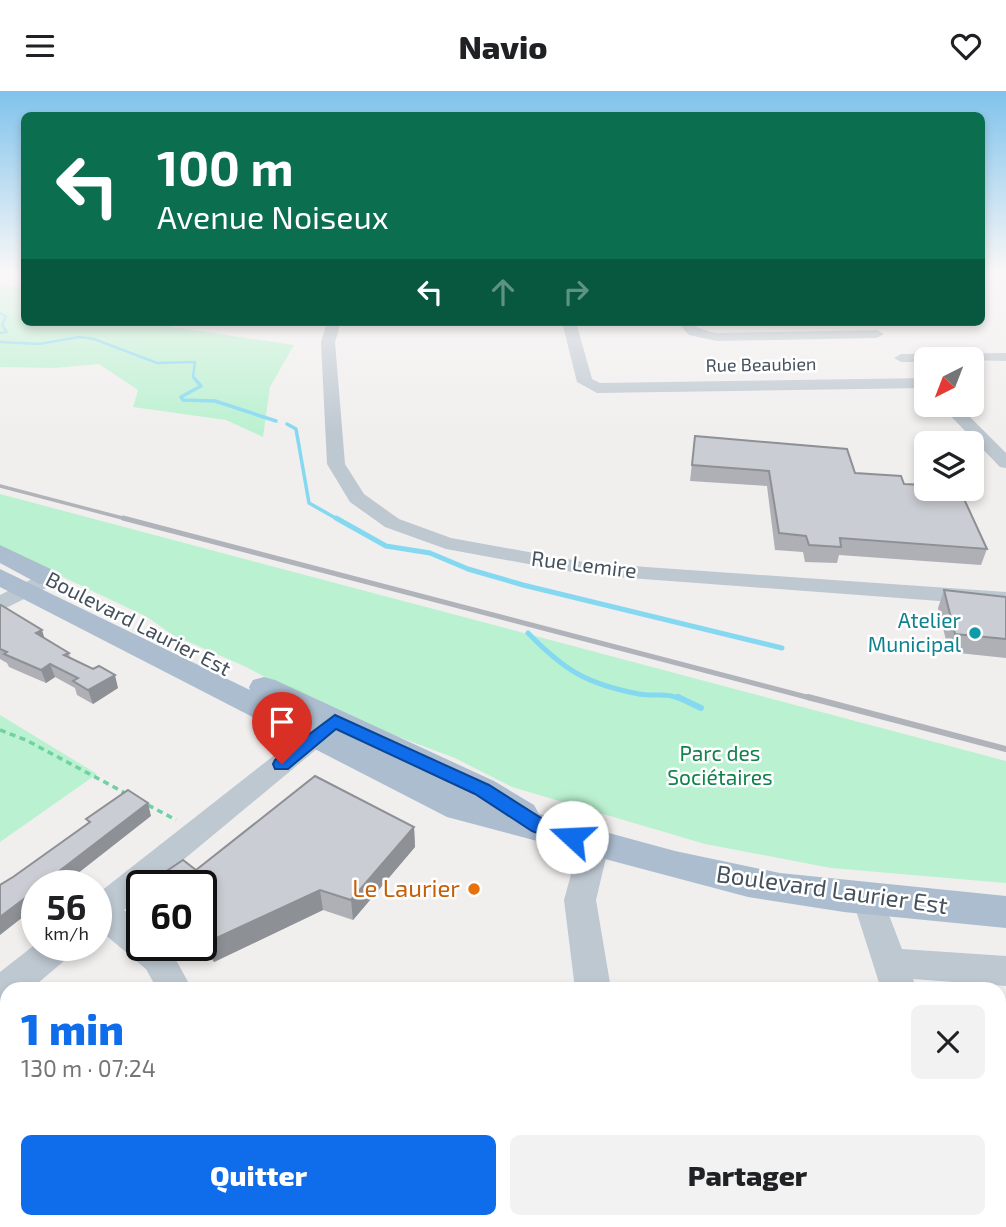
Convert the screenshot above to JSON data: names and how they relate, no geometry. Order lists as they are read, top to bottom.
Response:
{
  "streets": {
    "main road": ["Boulevard Laurier Est"],
    "street": ["Rue Beaubien", "Rue Lemire"]
  },
  "parks": ["Parc des Sociétaires"],
  "places": ["Atelier Municipal", "Le Laurier"],
  "north": "bottom left",
  "page": {
    "header": "Navio",
    "turn": ["100 m", "Avenue Noiseux"],
    "speed": "56 km/h",
    "limit": "60",
    "heading": ["1 min", "130 m · 07:24"],
    "buttons": ["Quitter", "Partager"]
  }
}
